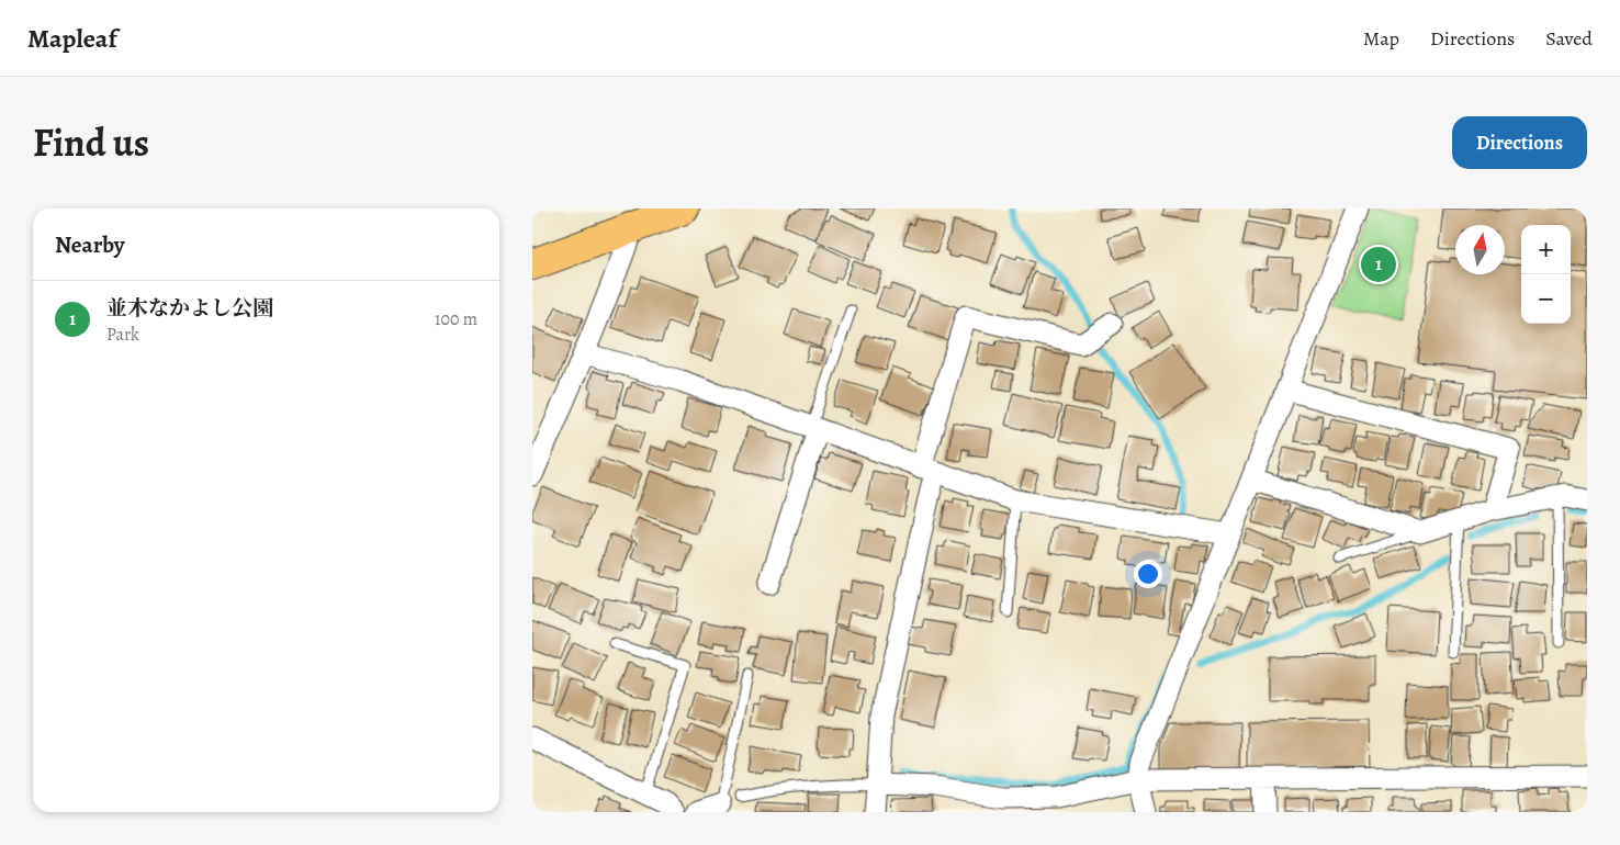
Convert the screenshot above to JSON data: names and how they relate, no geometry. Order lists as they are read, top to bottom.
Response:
{
  "north": "top",
  "page": {
    "header": "Mapleaf",
    "nav": ["Map", "Directions", "Saved"],
    "title": "Find us",
    "buttons": "Directions",
    "heading": "Nearby",
    "map_buttons": ["+", "−"],
    "pins": "1",
    "list": [
      {
        "mark": "1",
        "name": "並木なかよし公園",
        "note": "Park",
        "value": "100 m"
      }
    ]
  }
}
